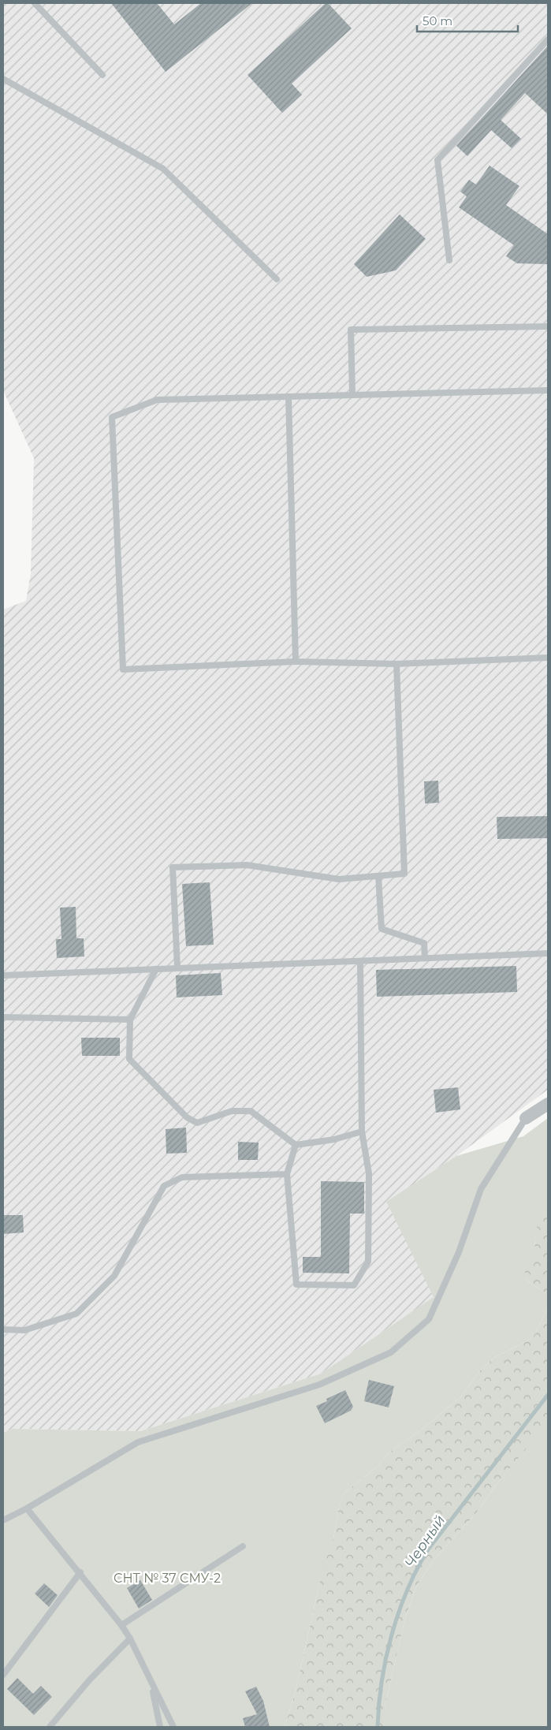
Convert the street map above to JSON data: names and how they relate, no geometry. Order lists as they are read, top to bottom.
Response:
{
  "water": ["Черный"],
  "parks": ["СНТ № 37 СМУ-2"],
  "scale_bar": "50 m"
}
